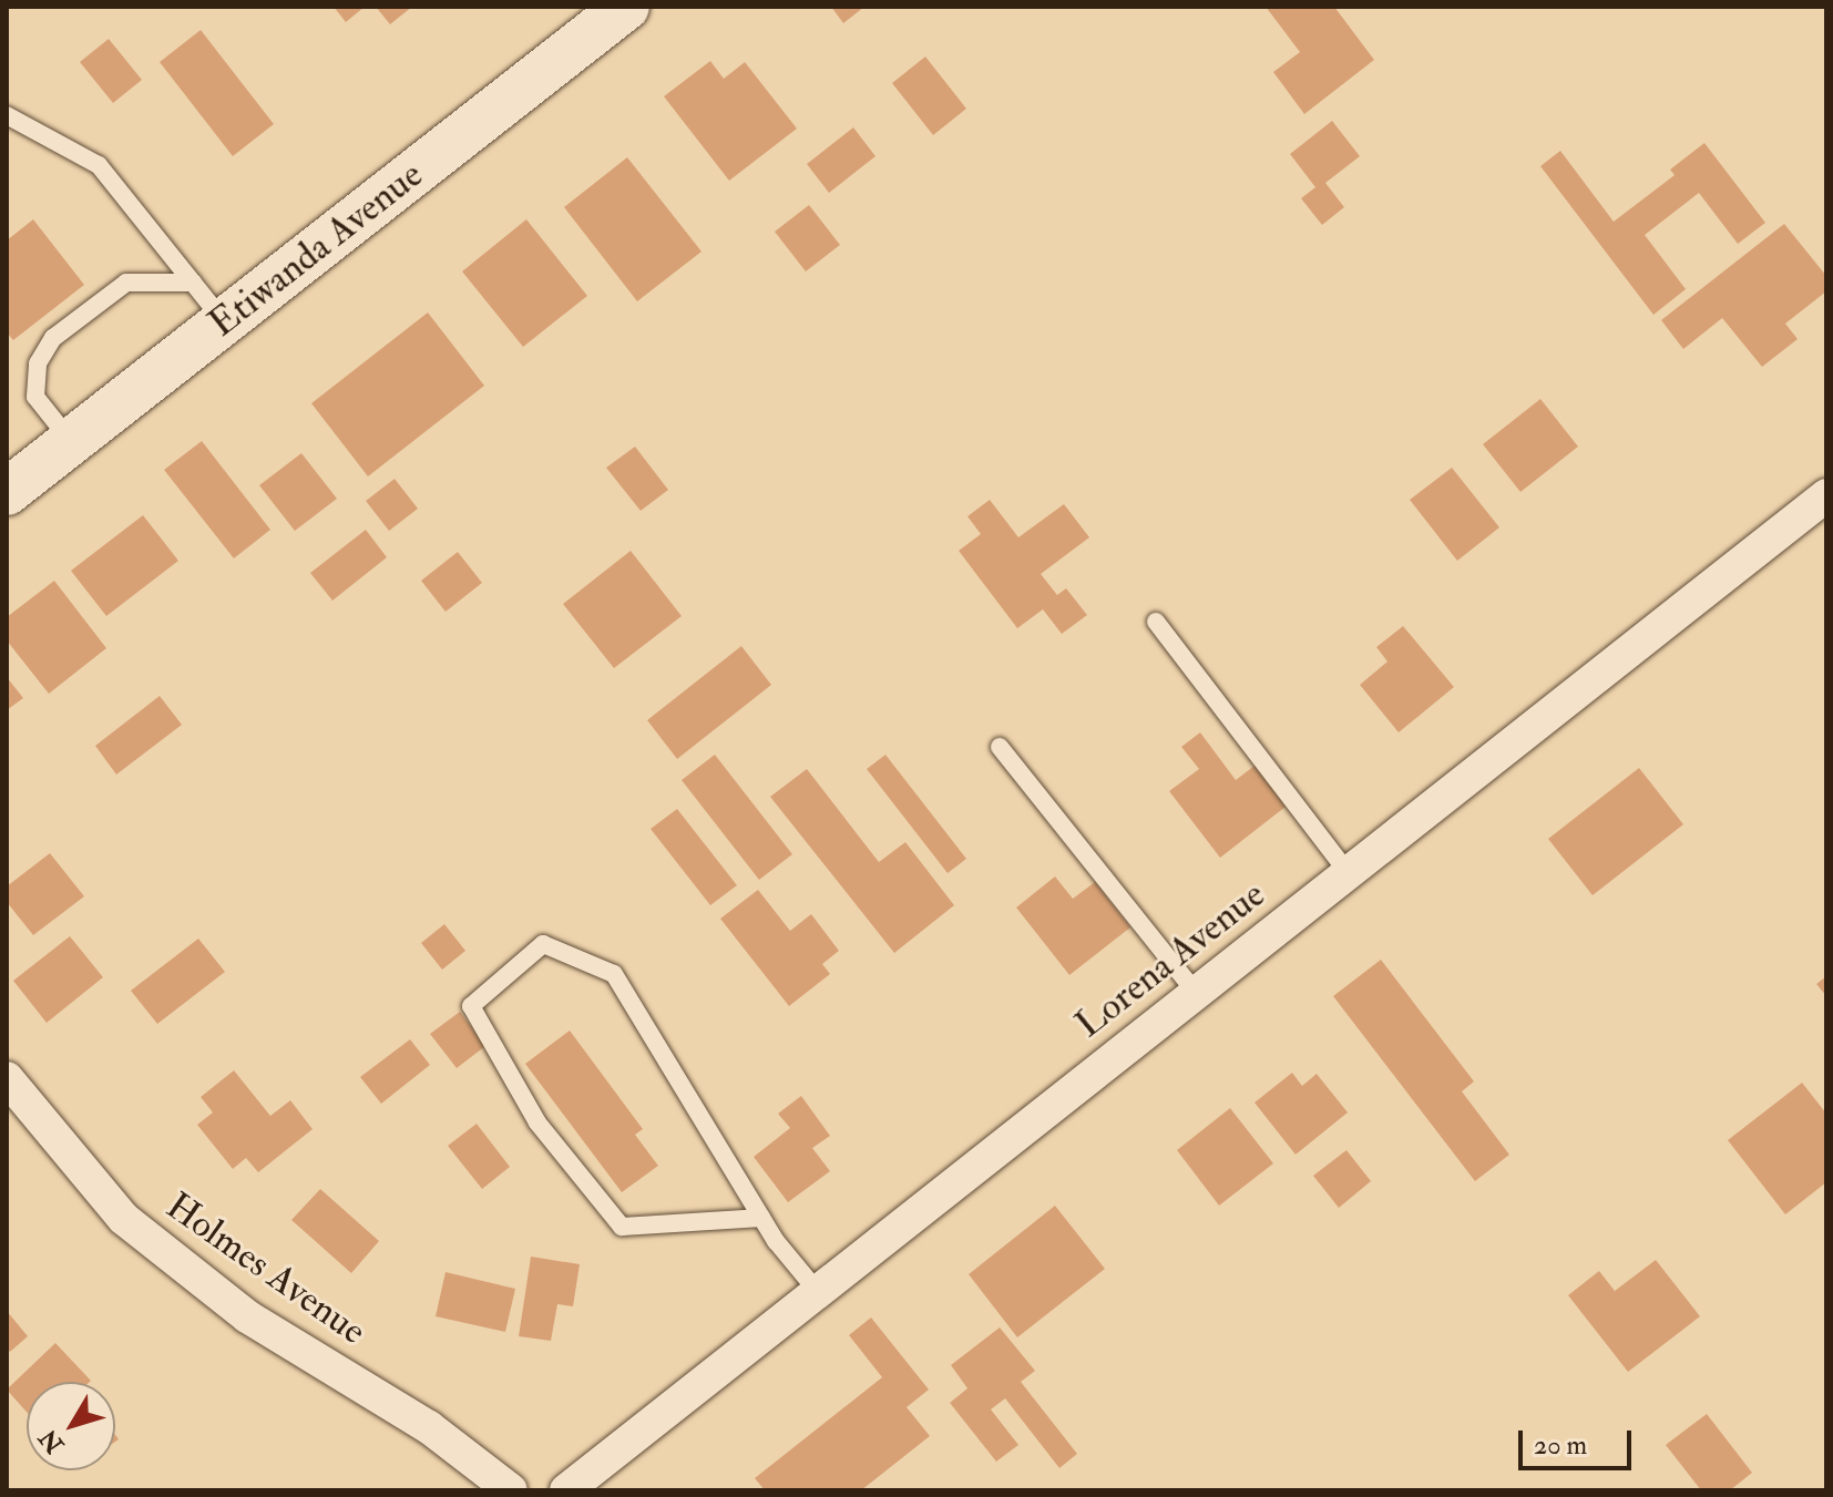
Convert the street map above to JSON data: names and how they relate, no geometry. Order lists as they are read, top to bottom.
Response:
{
  "streets": {
    "street": ["Etiwanda Avenue", "Lorena Avenue", "Holmes Avenue"]
  },
  "scale_bar": "20 m",
  "north": "bottom left"
}
